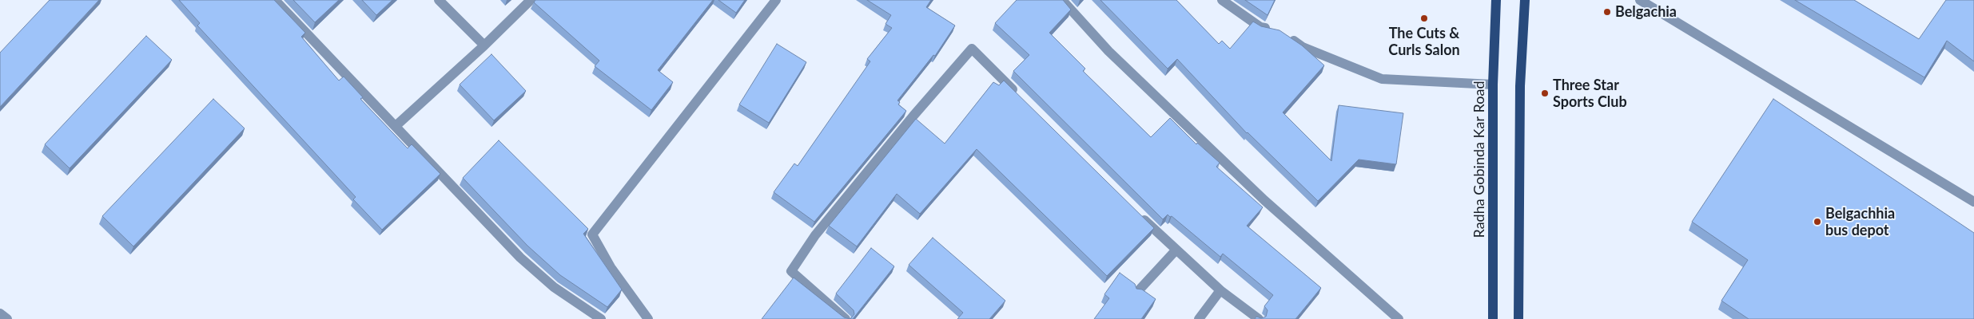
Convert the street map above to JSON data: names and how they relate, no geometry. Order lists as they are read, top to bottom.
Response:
{
  "streets": {
    "main road": ["Radha Gobinda Kar Road"]
  },
  "places": [
    "Belgachia",
    "The Cuts & Curls Salon",
    "Three Star Sports Club",
    "Belgachhia bus depot"
  ]
}
